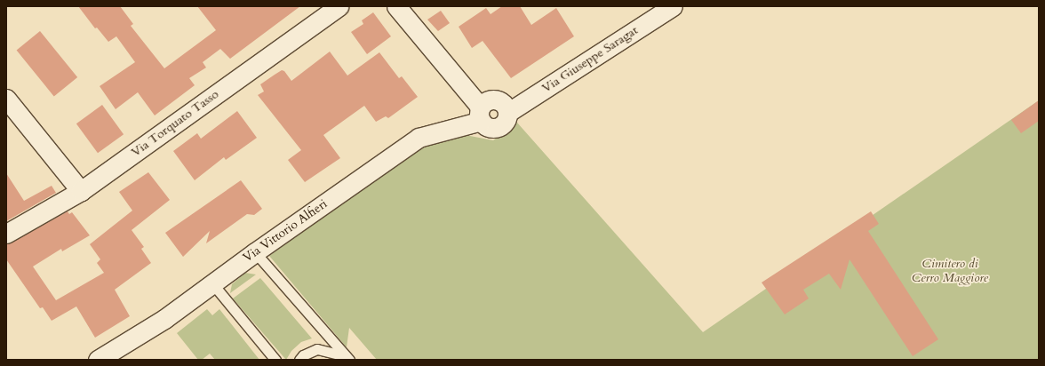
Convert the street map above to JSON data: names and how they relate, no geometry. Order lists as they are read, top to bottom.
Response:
{
  "streets": {
    "street": ["Via Giuseppe Saragat", "Via Torquato Tasso", "Via Vittorio Alfieri"]
  },
  "crossings": [
    ["Via Giuseppe Saragat", "Via Vittorio Alfieri"]
  ],
  "parks": ["Cimitero di Cerro Maggiore"]
}
